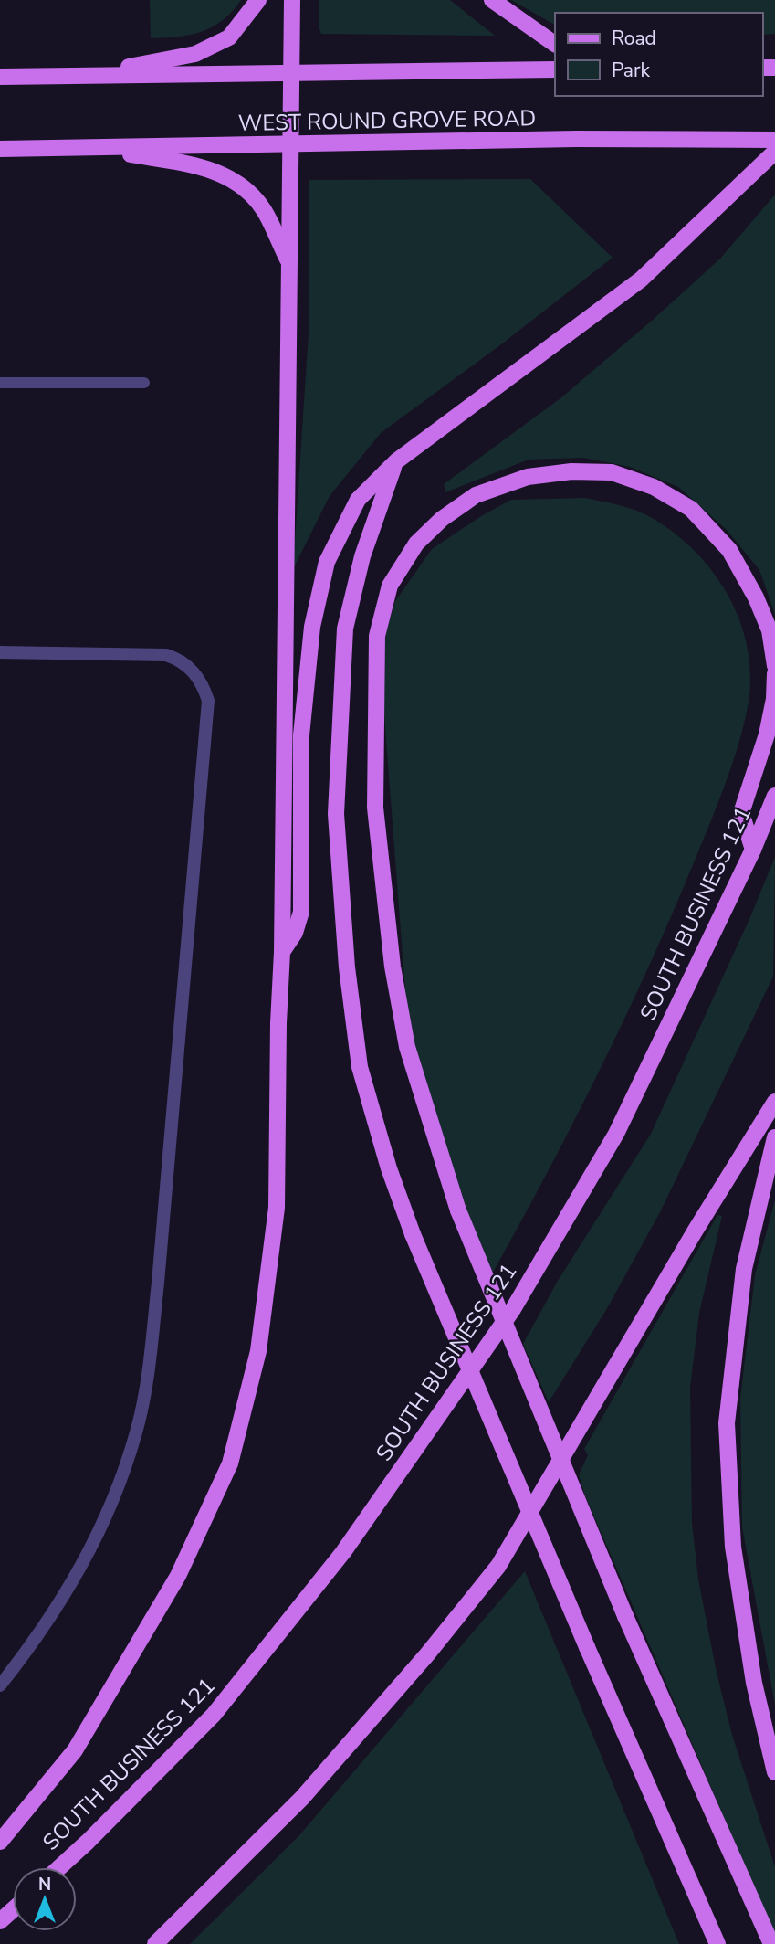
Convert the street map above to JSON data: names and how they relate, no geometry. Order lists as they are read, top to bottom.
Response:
{
  "streets": {
    "main road": ["WEST ROUND GROVE ROAD", "SOUTH BUSINESS 121"]
  },
  "legend": ["Road", "Park"],
  "north": "top"
}
